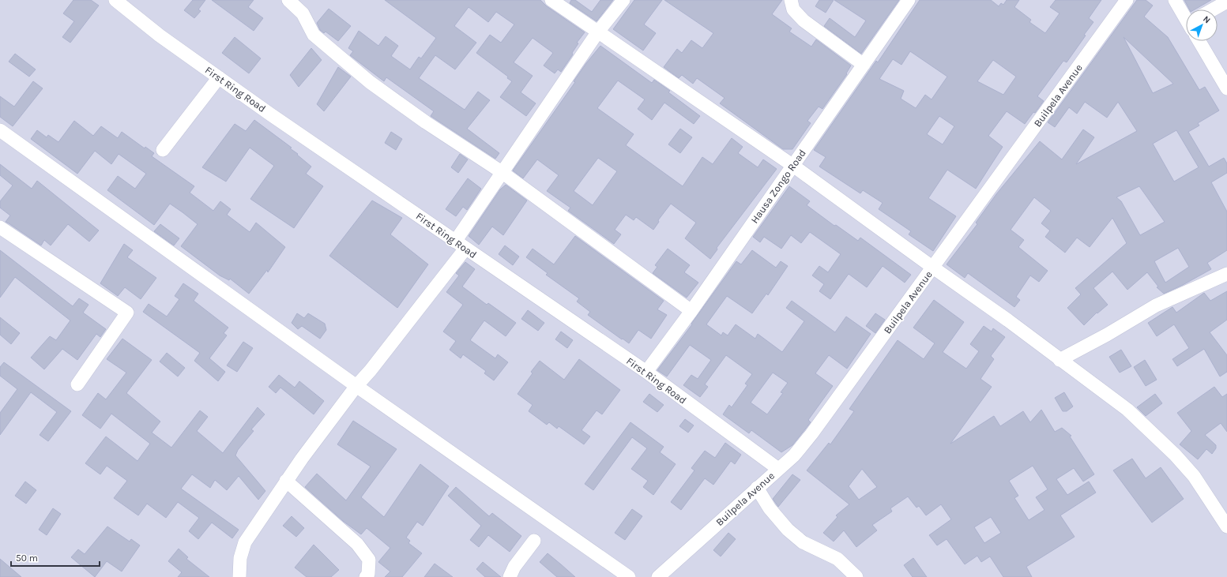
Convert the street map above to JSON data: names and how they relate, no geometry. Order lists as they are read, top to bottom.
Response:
{
  "streets": {
    "street": ["First Ring Road", "Builpela Avenue", "Hausa Zongo Road"]
  },
  "crossings": [
    ["First Ring Road", "Builpela Avenue"],
    ["First Ring Road", "Hausa Zongo Road"]
  ],
  "scale_bar": "50 m",
  "north": "top right"
}
